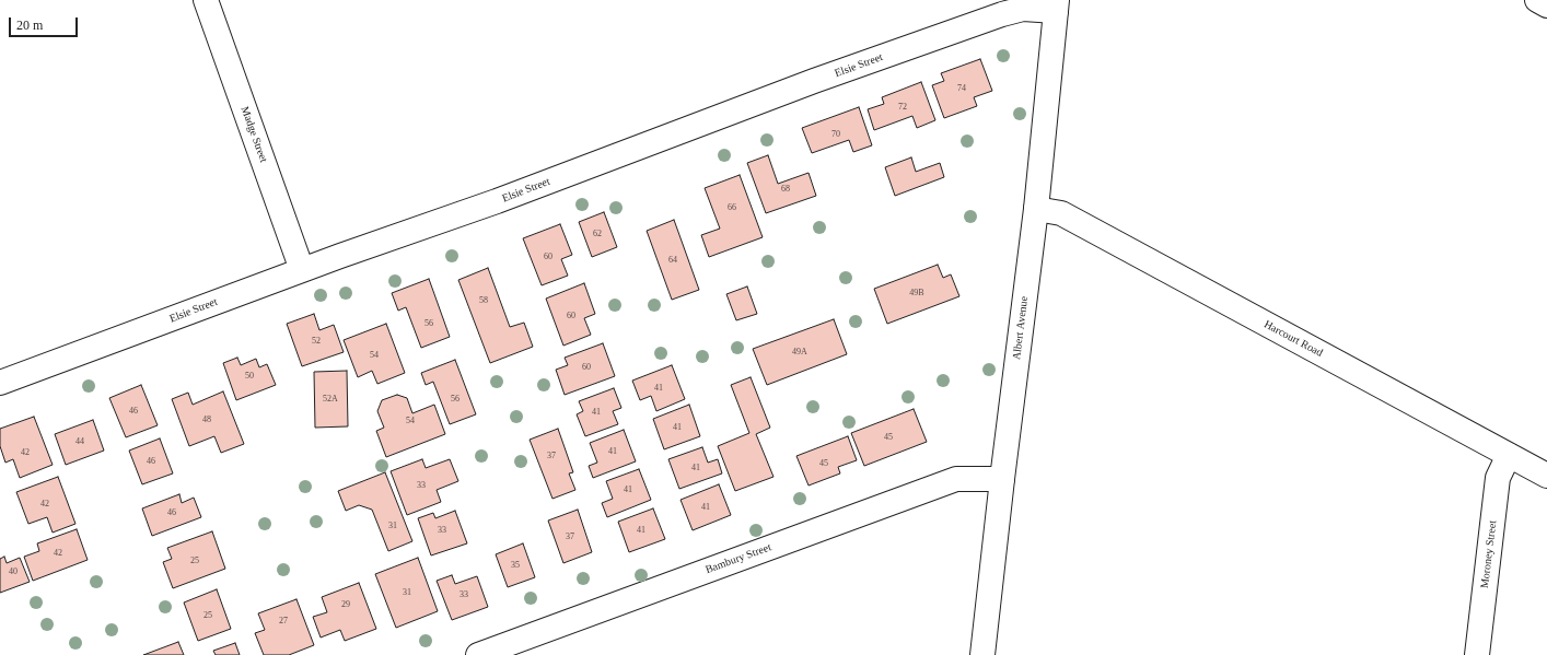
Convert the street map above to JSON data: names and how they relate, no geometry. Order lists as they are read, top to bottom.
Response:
{
  "streets": {
    "street": [
      "Elsie Street",
      "Madge Street",
      "Albert Avenue",
      "Harcourt Road",
      "Moroney Street",
      "Bambury Street"
    ]
  },
  "crossings": [
    ["Elsie Street", "Madge Street"],
    ["Elsie Street", "Albert Avenue"],
    ["Albert Avenue", "Harcourt Road"],
    ["Albert Avenue", "Bambury Street"],
    ["Harcourt Road", "Moroney Street"]
  ],
  "house_numbers": [
    "74",
    "72",
    "70",
    "68",
    "66",
    "62",
    "60",
    "64",
    "49B",
    "58",
    "60",
    "56",
    "52",
    "49A",
    "54",
    "60",
    "50",
    "41",
    "52A",
    "56",
    "46",
    "41",
    "48",
    "54",
    "41",
    "45",
    "44",
    "41",
    "42",
    "37",
    "46",
    "45",
    "41",
    "33",
    "41",
    "42",
    "41",
    "46",
    "31",
    "33",
    "41",
    "37",
    "42",
    "25",
    "35",
    "40",
    "31",
    "33",
    "29",
    "25",
    "27"
  ],
  "scale_bar": "20 m"
}
